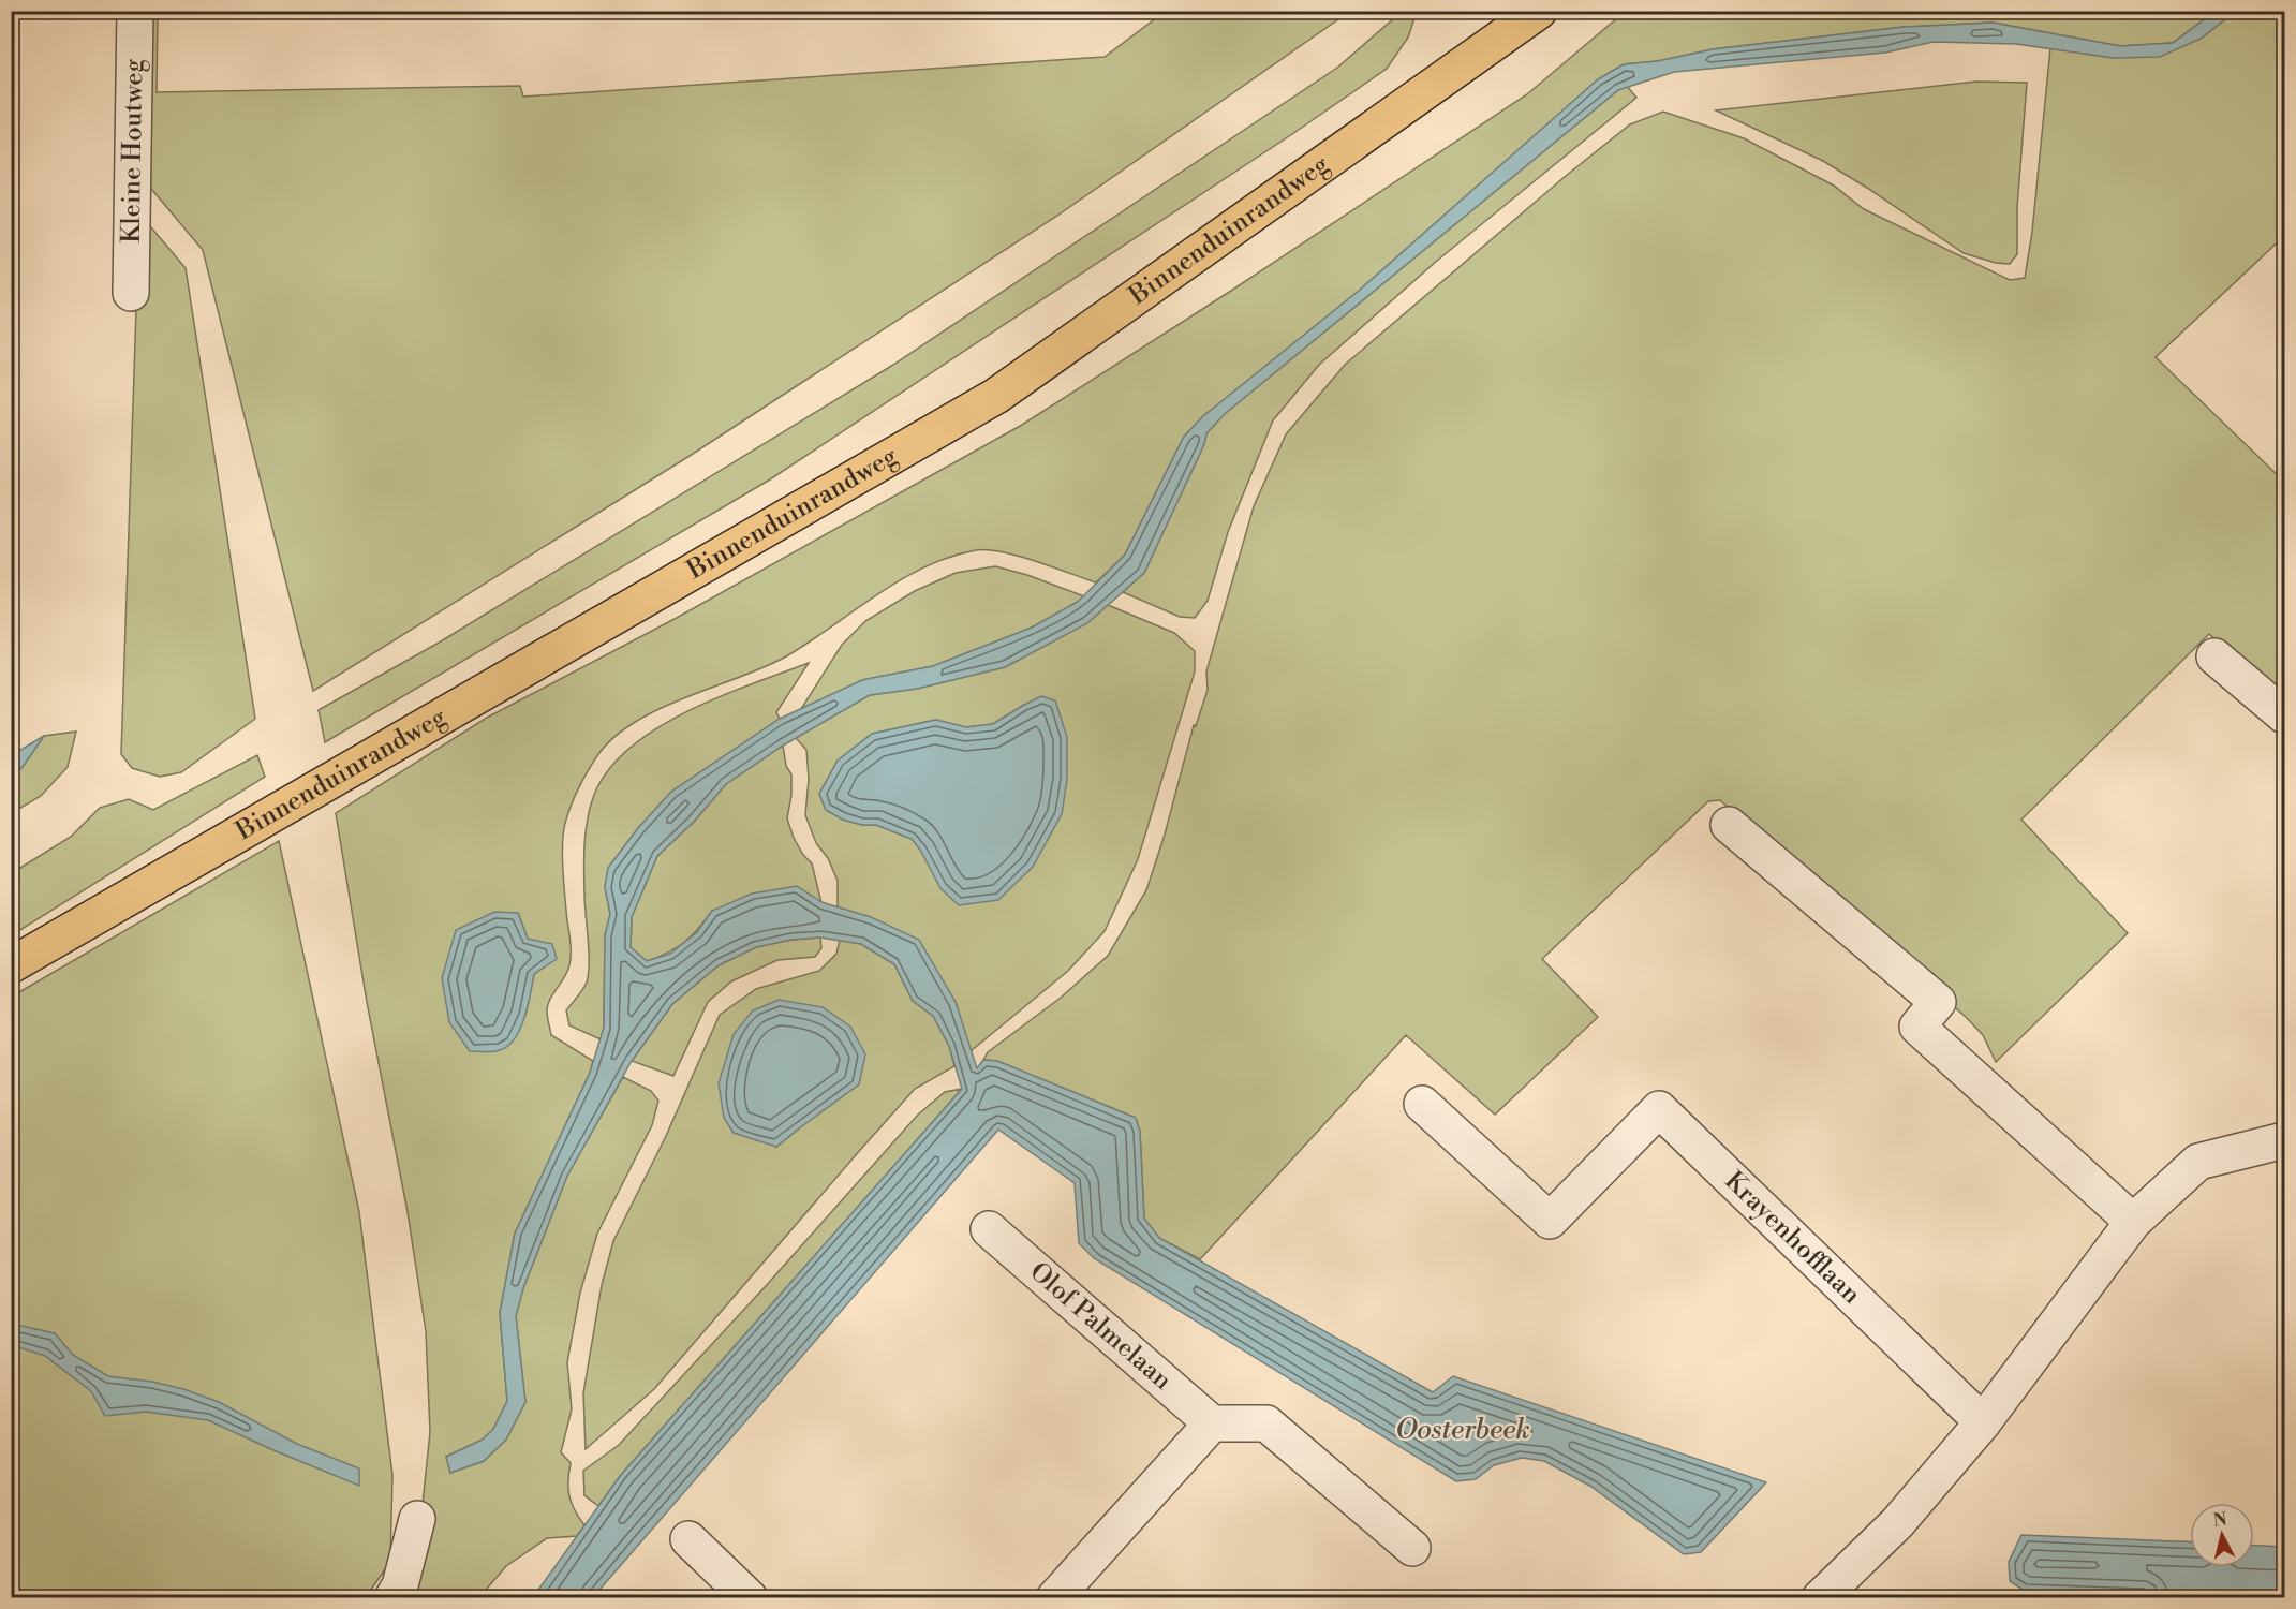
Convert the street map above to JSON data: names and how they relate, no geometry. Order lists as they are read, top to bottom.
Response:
{
  "streets": {
    "main road": ["Binnenduinrandweg"],
    "street": ["Kleine Houtweg", "Krayenhofflaan", "Olof Palmelaan"]
  },
  "water": ["Oosterbeek"],
  "north": "top"
}
